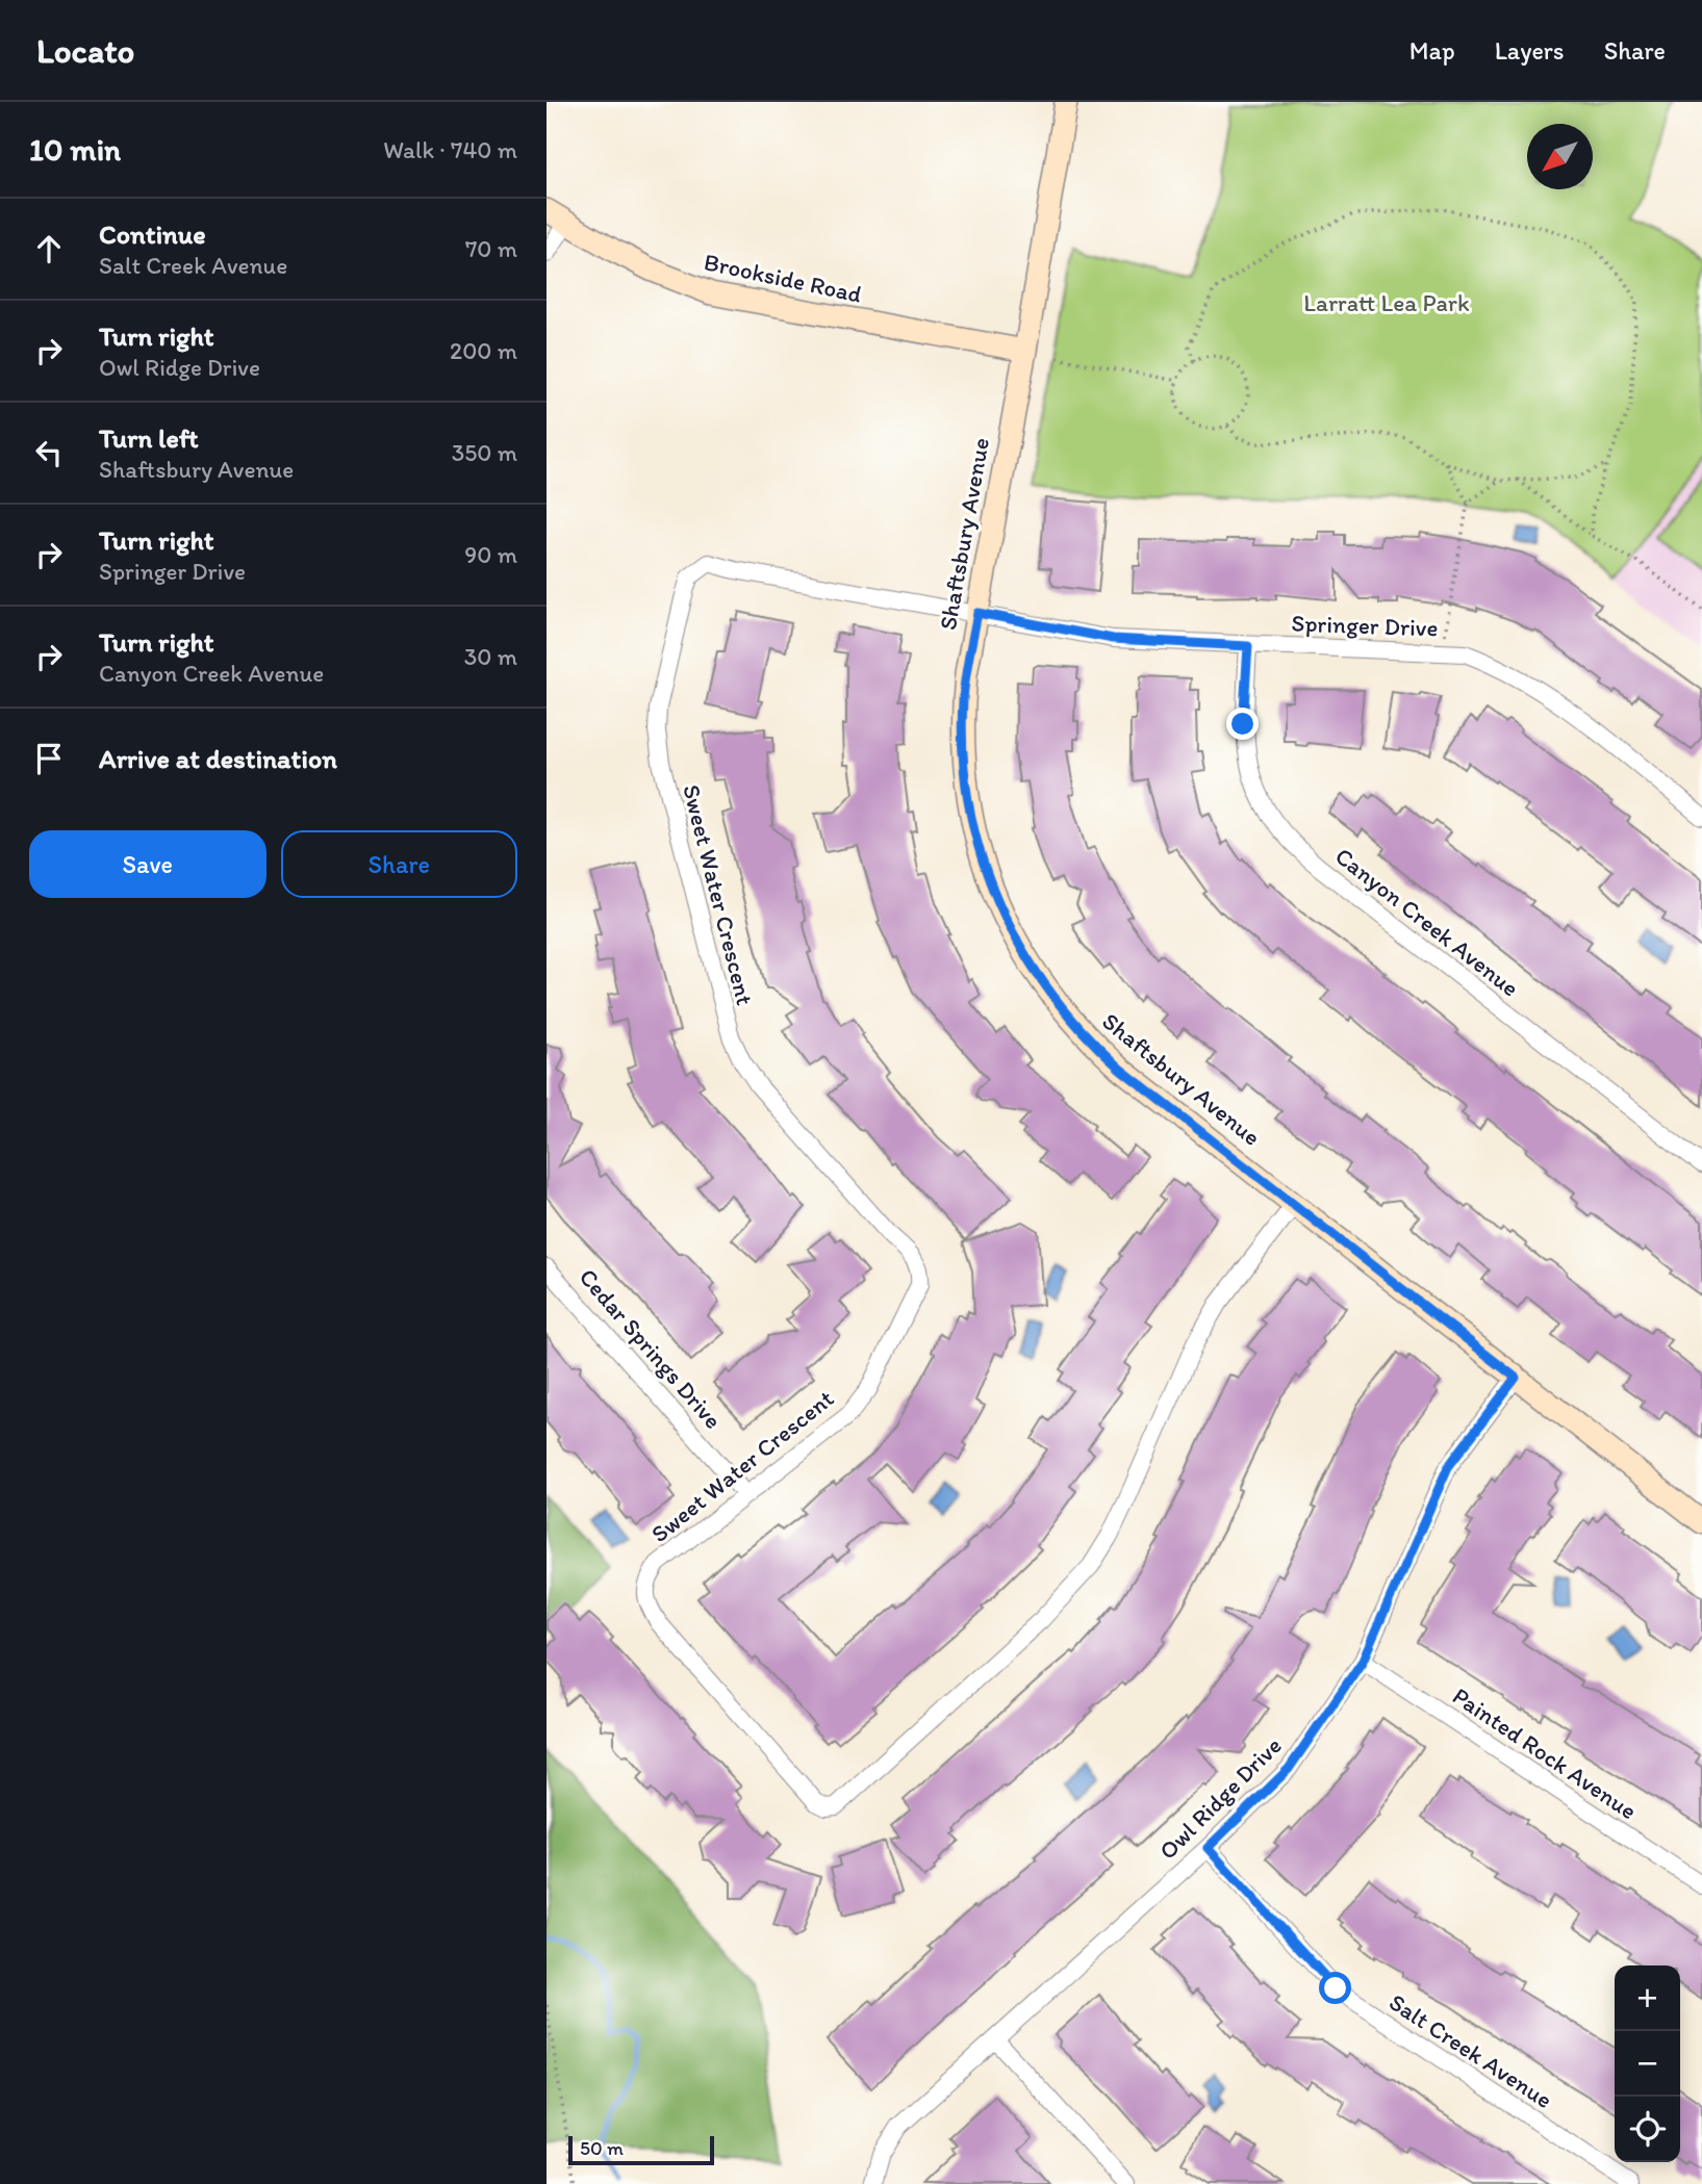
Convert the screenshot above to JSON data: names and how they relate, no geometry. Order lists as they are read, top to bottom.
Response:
{
  "streets": {
    "street": [
      "Brookside Road",
      "Shaftsbury Avenue",
      "Springer Drive",
      "Sweet Water Crescent",
      "Canyon Creek Avenue",
      "Cedar Springs Drive",
      "Painted Rock Avenue",
      "Owl Ridge Drive",
      "Salt Creek Avenue"
    ]
  },
  "crossings": [
    ["Brookside Road", "Shaftsbury Avenue"],
    ["Shaftsbury Avenue", "Springer Drive"],
    ["Shaftsbury Avenue", "Sweet Water Crescent"],
    ["Shaftsbury Avenue", "Owl Ridge Drive"],
    ["Springer Drive", "Sweet Water Crescent"],
    ["Springer Drive", "Canyon Creek Avenue"],
    ["Sweet Water Crescent", "Cedar Springs Drive"],
    ["Painted Rock Avenue", "Owl Ridge Drive"],
    ["Owl Ridge Drive", "Salt Creek Avenue"]
  ],
  "parks": ["Larratt Lea Park"],
  "scale_bar": "50 m",
  "north": "bottom left",
  "page": {
    "header": "Locato",
    "nav": ["Map", "Layers", "Share"],
    "heading": ["10 min", "Walk · 740 m"],
    "list": [
      ["Continue", "Salt Creek Avenue", "70 m"],
      ["Turn right", "Owl Ridge Drive", "200 m"],
      ["Turn left", "Shaftsbury Avenue", "350 m"],
      ["Turn right", "Springer Drive", "90 m"],
      ["Turn right", "Canyon Creek Avenue", "30 m"],
      "Arrive at destination"
    ],
    "buttons": ["Save", "Share"],
    "map_buttons": ["+", "−"],
    "scale": "50 m"
  }
}
